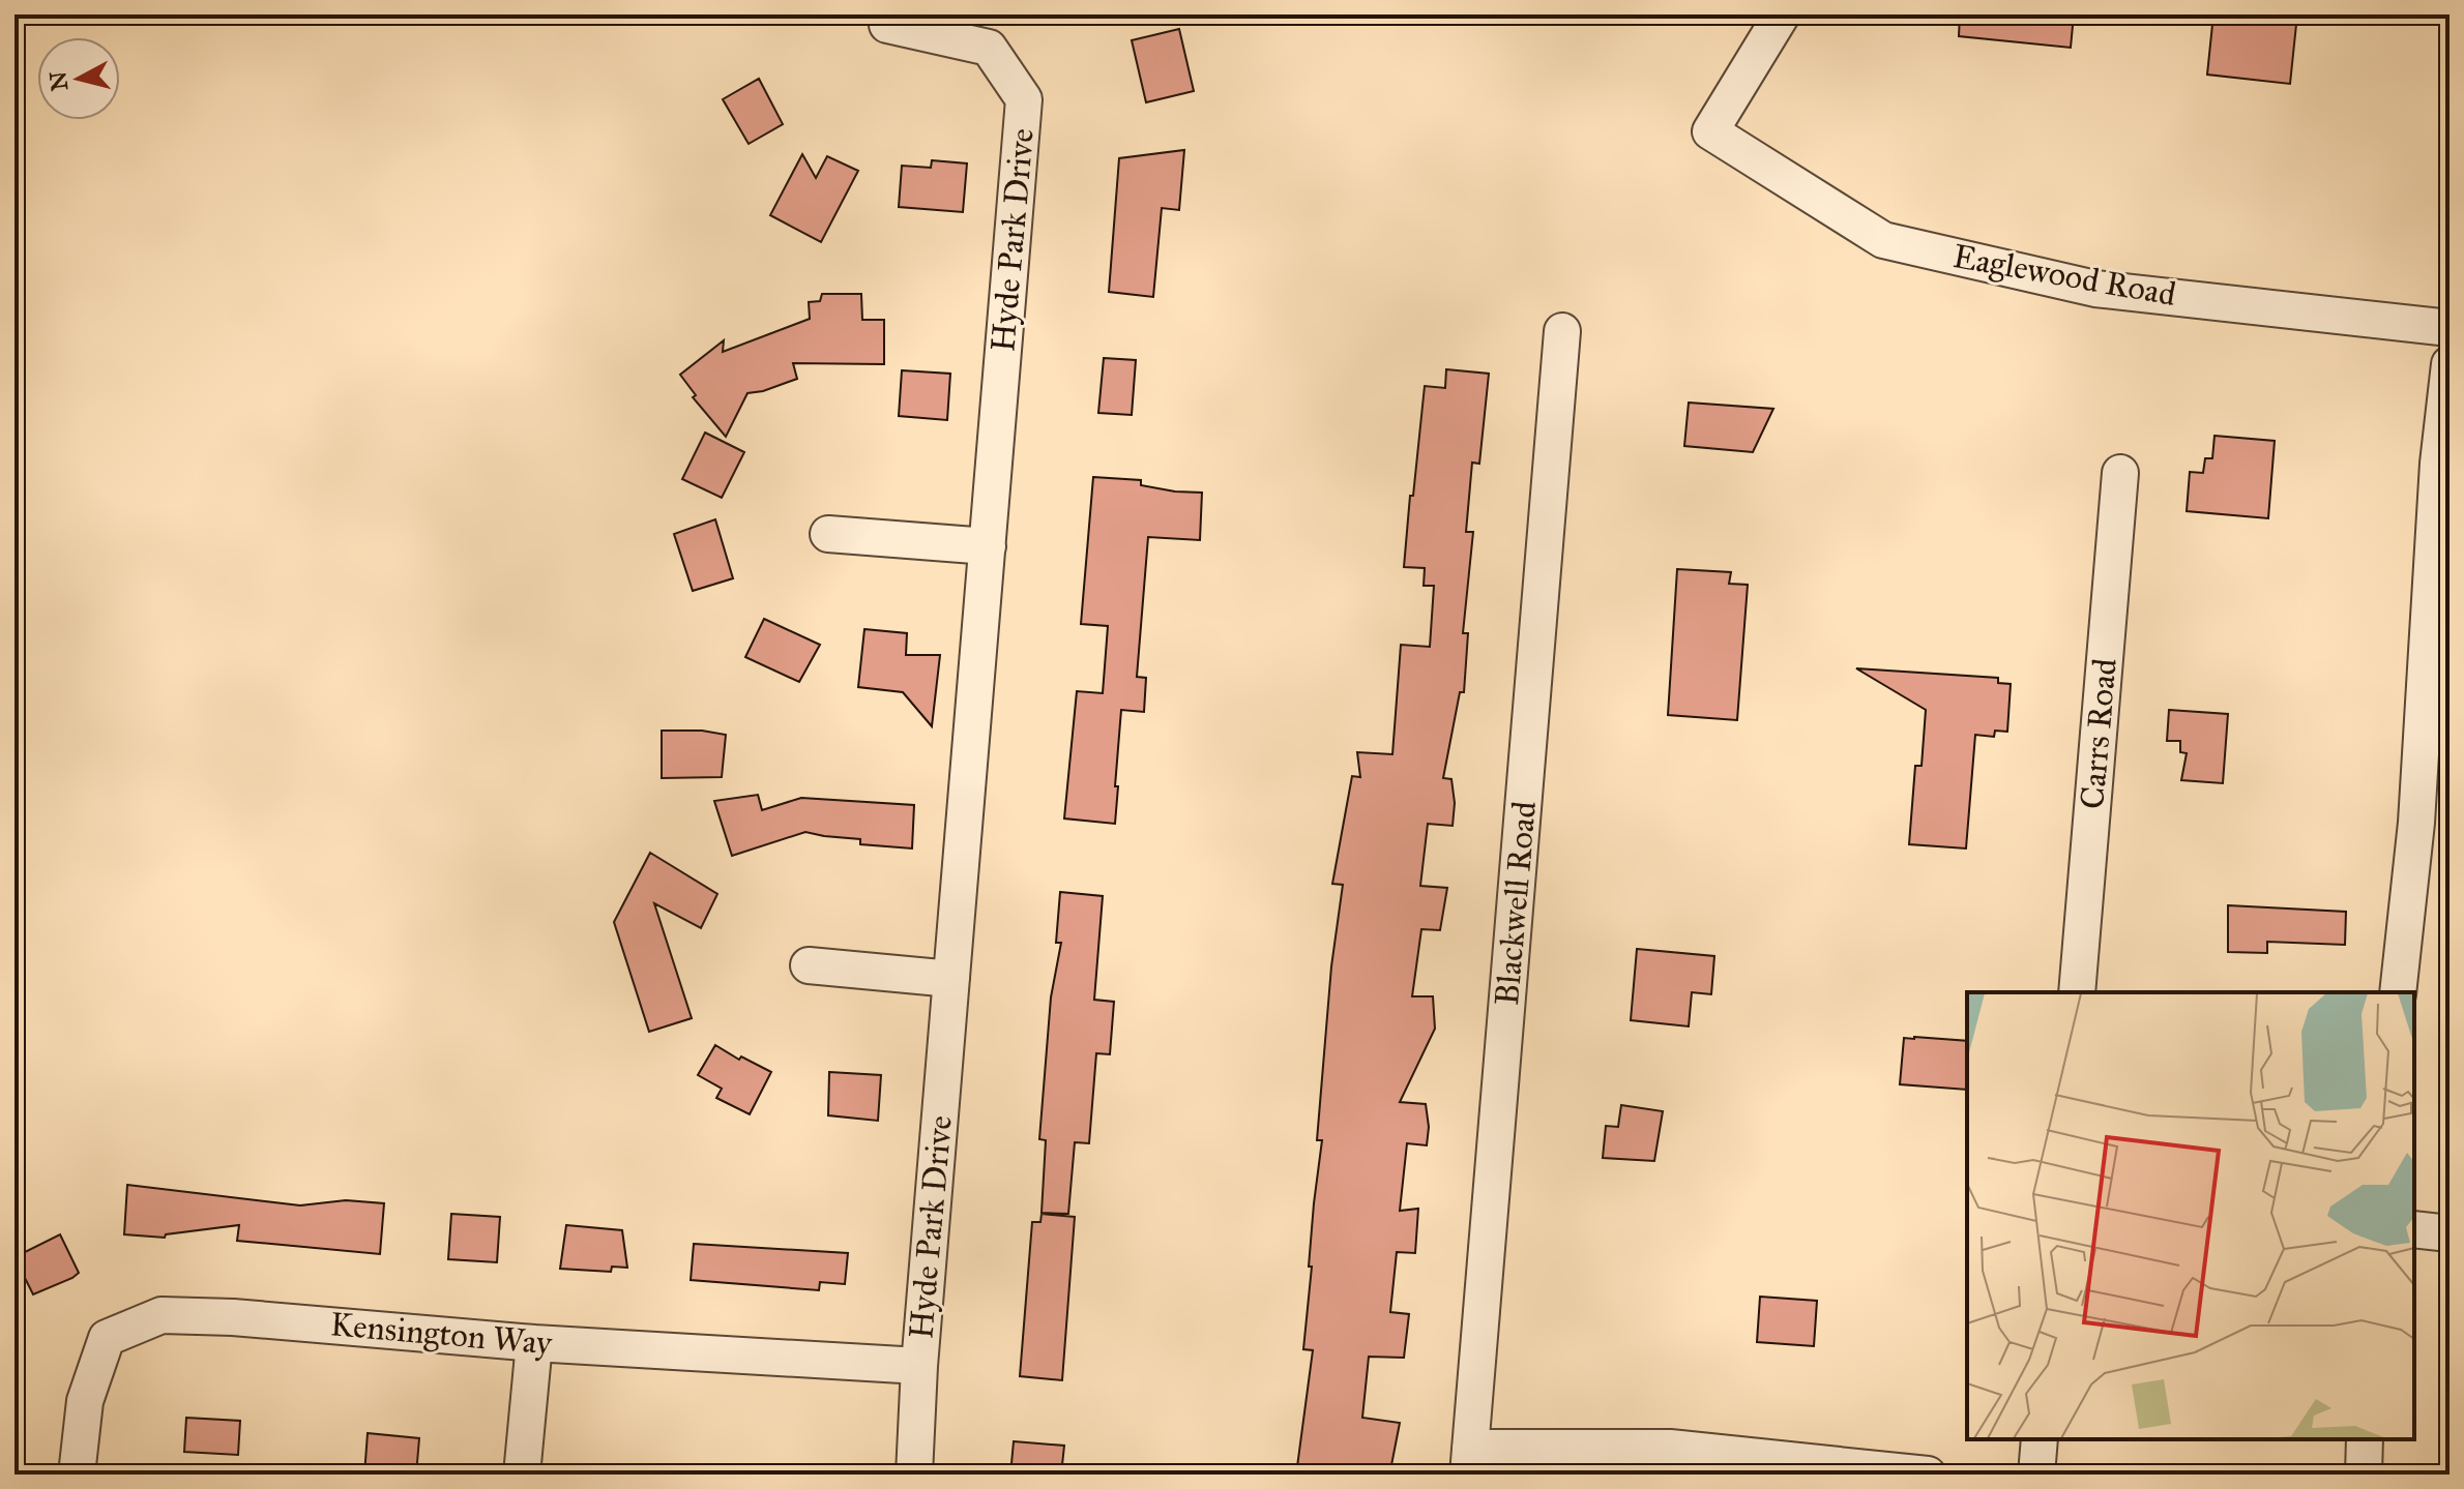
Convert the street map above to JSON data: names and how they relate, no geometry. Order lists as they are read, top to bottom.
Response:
{
  "streets": {
    "street": [
      "Hyde Park Drive",
      "Eaglewood Road",
      "Carrs Road",
      "Blackwell Road",
      "Kensington Way"
    ]
  },
  "crossings": [
    ["Hyde Park Drive", "Kensington Way"]
  ],
  "north": "left"
}
